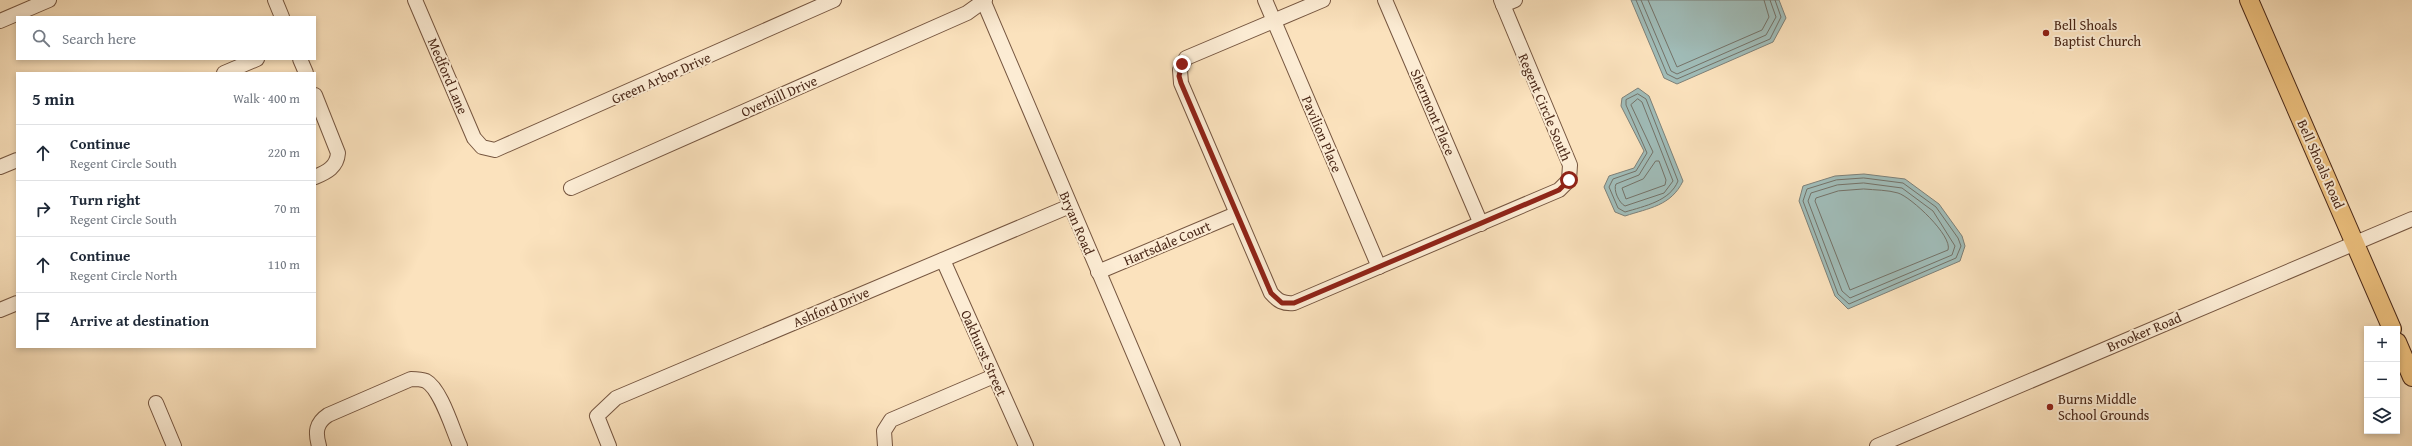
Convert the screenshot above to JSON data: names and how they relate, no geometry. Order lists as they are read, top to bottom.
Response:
{
  "streets": {
    "main road": ["Bell Shoals Road"],
    "street": [
      "Medford Lane",
      "Green Arbor Drive",
      "Overhill Drive",
      "Regent Circle South",
      "Shermont Place",
      "Pavilion Place",
      "Bryan Road",
      "Hartsdale Court",
      "Ashford Drive",
      "Brooker Road",
      "Oakhurst Street"
    ]
  },
  "crossings": [
    ["Medford Lane", "Green Arbor Drive"],
    ["Overhill Drive", "Bryan Road"],
    ["Regent Circle South", "Shermont Place"],
    ["Regent Circle South", "Pavilion Place"],
    ["Regent Circle South", "Hartsdale Court"],
    ["Bell Shoals Road", "Brooker Road"],
    ["Bryan Road", "Hartsdale Court"],
    ["Bryan Road", "Ashford Drive"],
    ["Ashford Drive", "Oakhurst Street"]
  ],
  "places": ["Bell Shoals Baptist Church", "Burns Middle School Grounds"],
  "page": {
    "search": "Search here",
    "heading": ["5 min", "Walk · 400 m"],
    "list": [
      ["Continue", "Regent Circle South", "220 m"],
      ["Turn right", "Regent Circle South", "70 m"],
      ["Continue", "Regent Circle North", "110 m"],
      "Arrive at destination"
    ],
    "map_buttons": ["+", "−"]
  }
}
